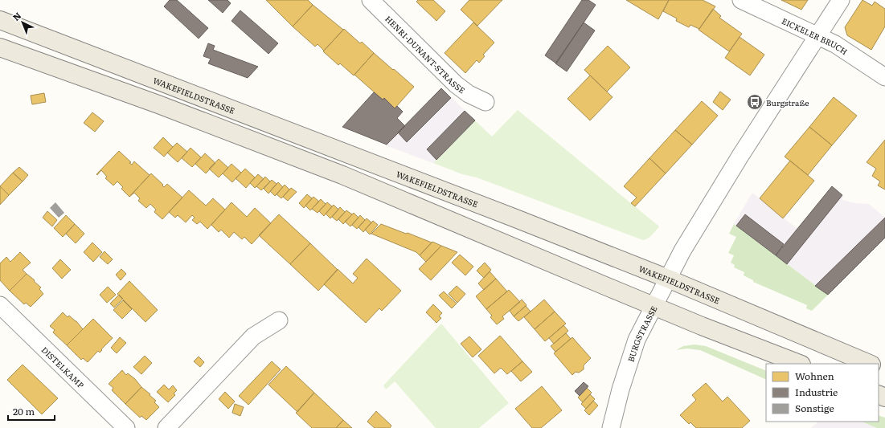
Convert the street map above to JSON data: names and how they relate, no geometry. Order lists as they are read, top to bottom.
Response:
{
  "streets": {
    "main road": ["WAKEFIELDSTRASSE"],
    "street": [
      "EICKELER BRUCH",
      "HENRI-DUNANT-STRASSE",
      "BURGSTRASSE",
      "DISTELKAMP"
    ]
  },
  "crossings": [
    ["EICKELER BRUCH", "BURGSTRASSE"],
    ["WAKEFIELDSTRASSE", "BURGSTRASSE"]
  ],
  "places": {
    "bus stop": ["Burgstraße"]
  },
  "legend": ["Wohnen", "Industrie", "Sonstige"],
  "scale_bar": "20 m",
  "north": "top left"
}
